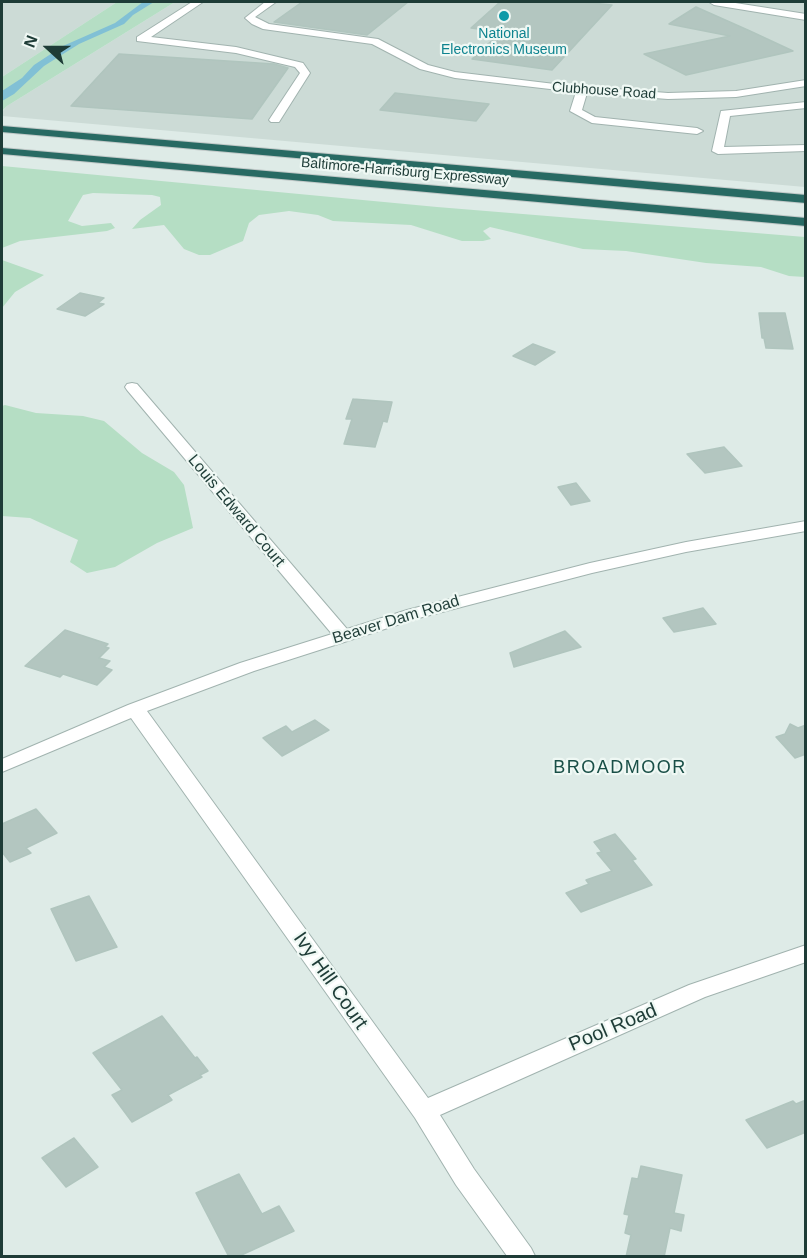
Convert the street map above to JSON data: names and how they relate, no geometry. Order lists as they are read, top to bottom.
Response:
{
  "streets": {
    "highway": ["Baltimore-Harrisburg Expressway"],
    "street": [
      "Clubhouse Road",
      "Louis Edward Court",
      "Beaver Dam Road",
      "Ivy Hill Court",
      "Pool Road"
    ]
  },
  "crossings": [
    ["Louis Edward Court", "Beaver Dam Road"],
    ["Beaver Dam Road", "Ivy Hill Court"],
    ["Ivy Hill Court", "Pool Road"]
  ],
  "districts": ["BROADMOOR"],
  "places": ["National Electronics Museum"],
  "north": "left"
}
